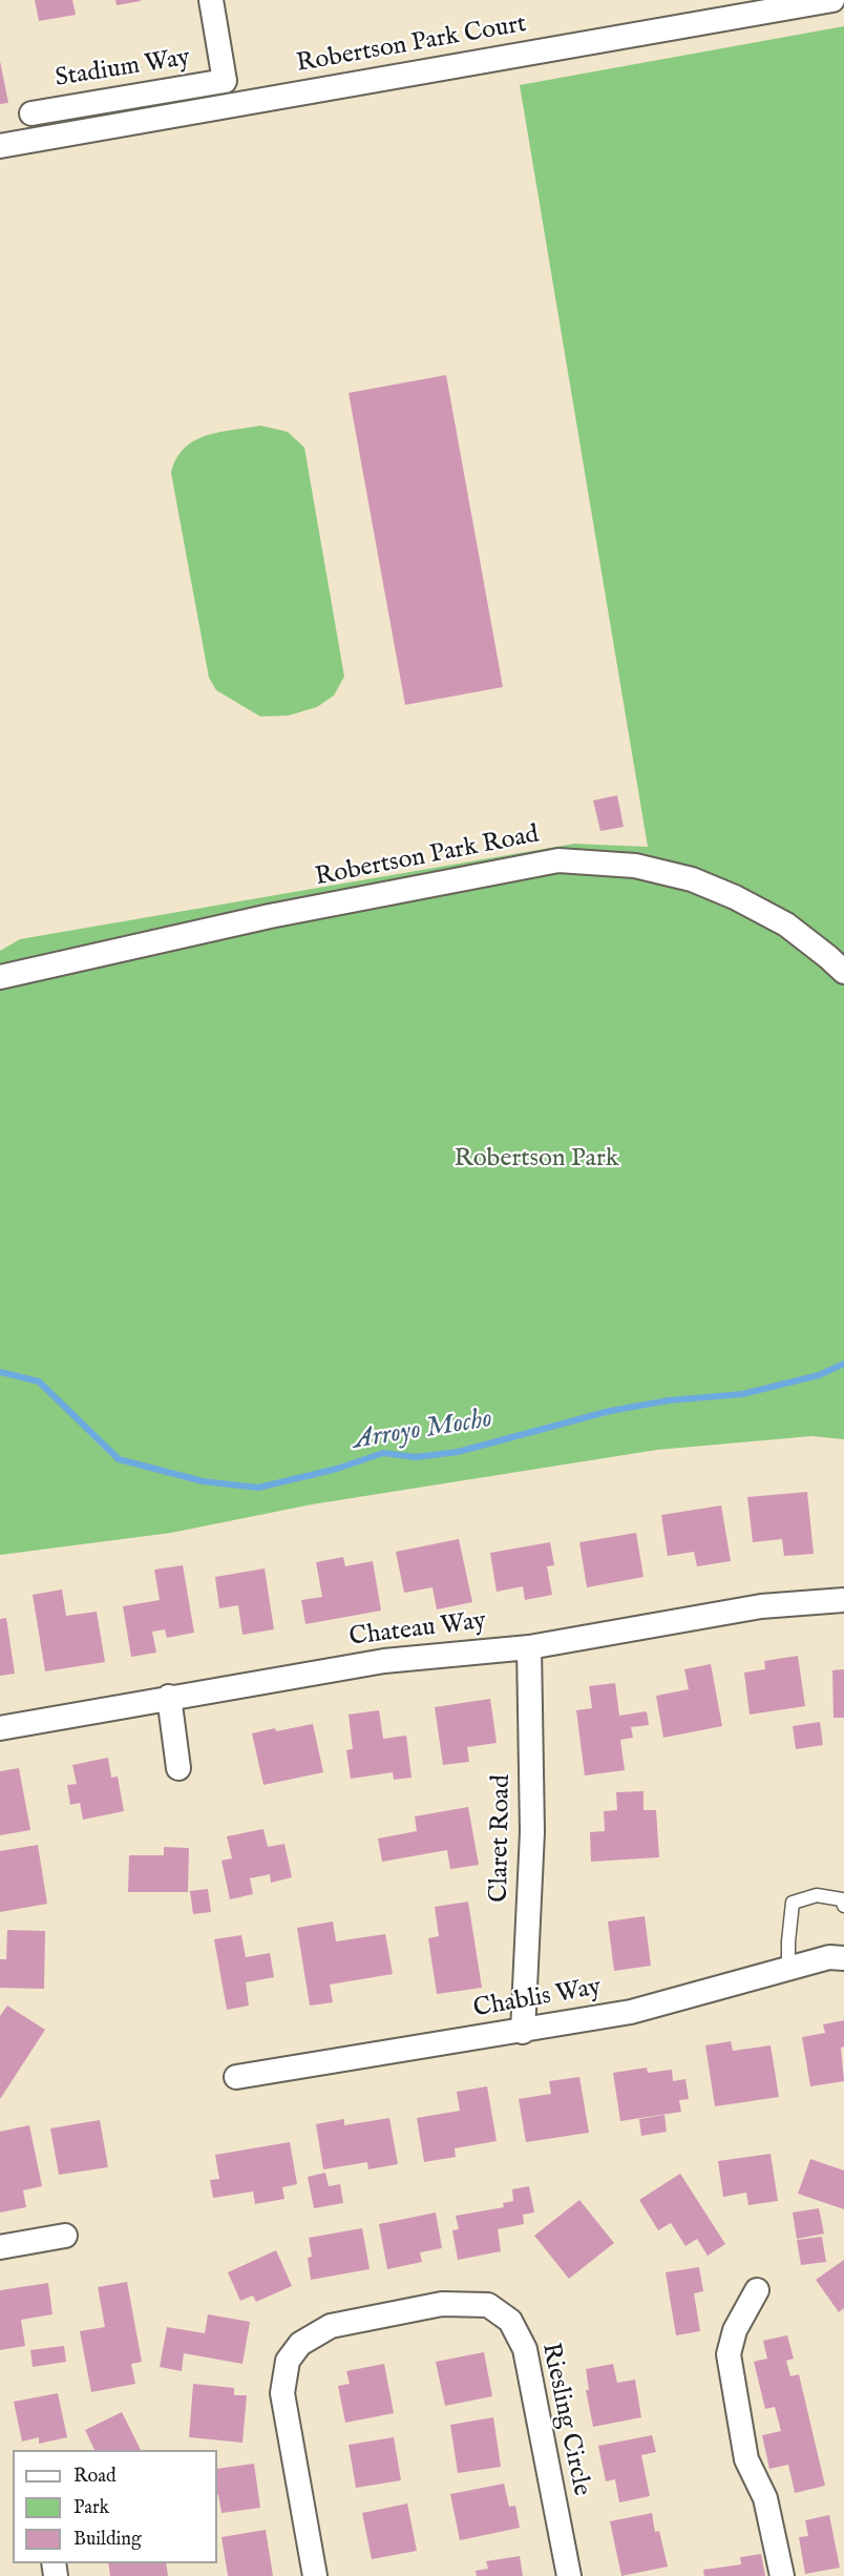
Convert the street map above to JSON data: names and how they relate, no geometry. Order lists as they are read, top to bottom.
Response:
{
  "streets": {
    "street": [
      "Robertson Park Court",
      "Stadium Way",
      "Robertson Park Road",
      "Chateau Way",
      "Claret Road",
      "Chablis Way",
      "Riesling Circle"
    ]
  },
  "crossings": [
    ["Chateau Way", "Claret Road"],
    ["Claret Road", "Chablis Way"]
  ],
  "water": ["Arroyo Mocho"],
  "parks": ["Robertson Park"],
  "legend": ["Road", "Park", "Building"]
}
